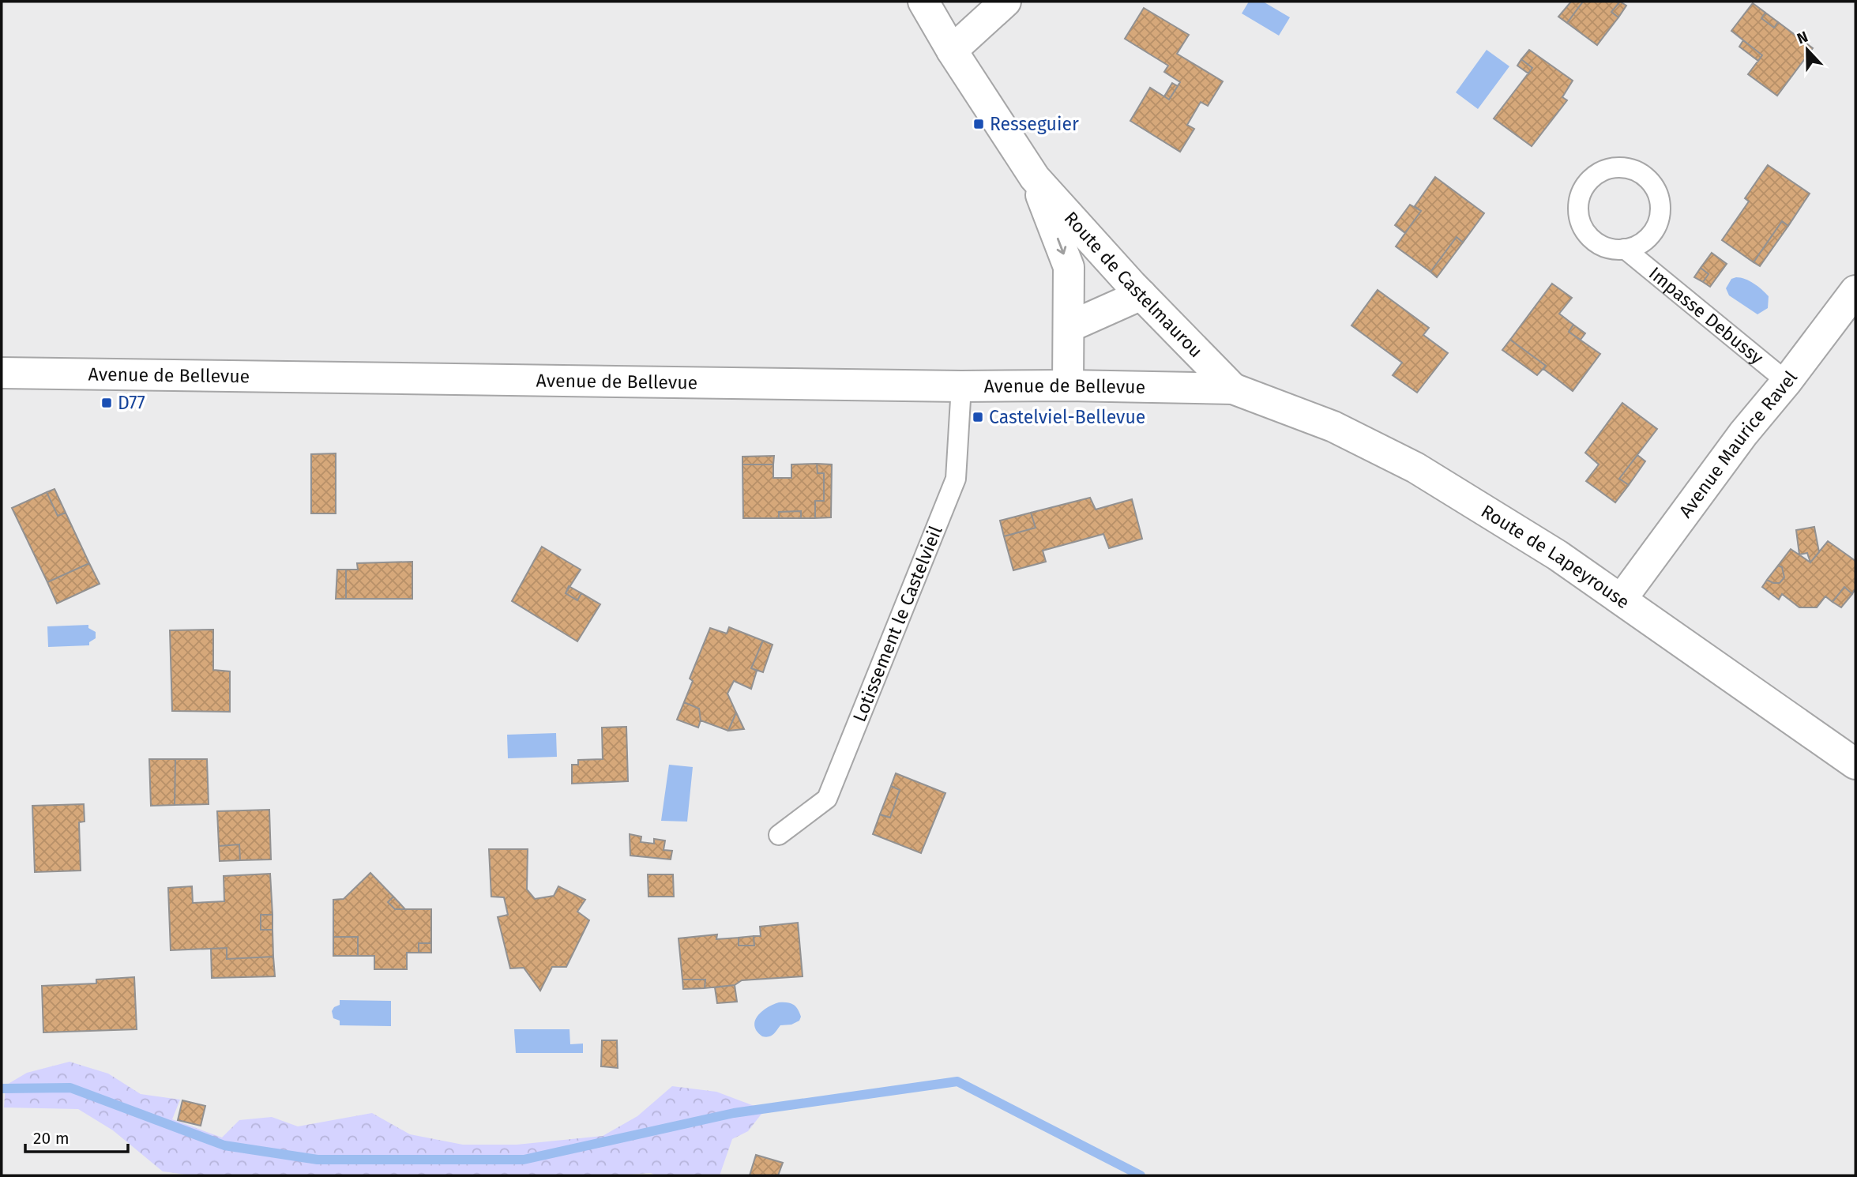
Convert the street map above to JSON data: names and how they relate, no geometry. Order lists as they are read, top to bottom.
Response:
{
  "streets": {
    "street": [
      "Route de Castelmaurou",
      "Avenue de Bellevue",
      "Avenue Maurice Ravel",
      "Route de Lapeyrouse"
    ],
    "lane": ["Impasse Debussy", "Lotissement le Castelvieil"]
  },
  "crossings": [
    ["Route de Castelmaurou", "Avenue de Bellevue"],
    ["Route de Castelmaurou", "Route de Lapeyrouse"],
    ["Impasse Debussy", "Avenue Maurice Ravel"],
    ["Avenue de Bellevue", "Route de Lapeyrouse"],
    ["Avenue de Bellevue", "Lotissement le Castelvieil"],
    ["Avenue Maurice Ravel", "Route de Lapeyrouse"]
  ],
  "places": {
    "transit": ["Resseguier", "D77", "Castelviel-Bellevue"]
  },
  "scale_bar": "20 m",
  "north": "top"
}
